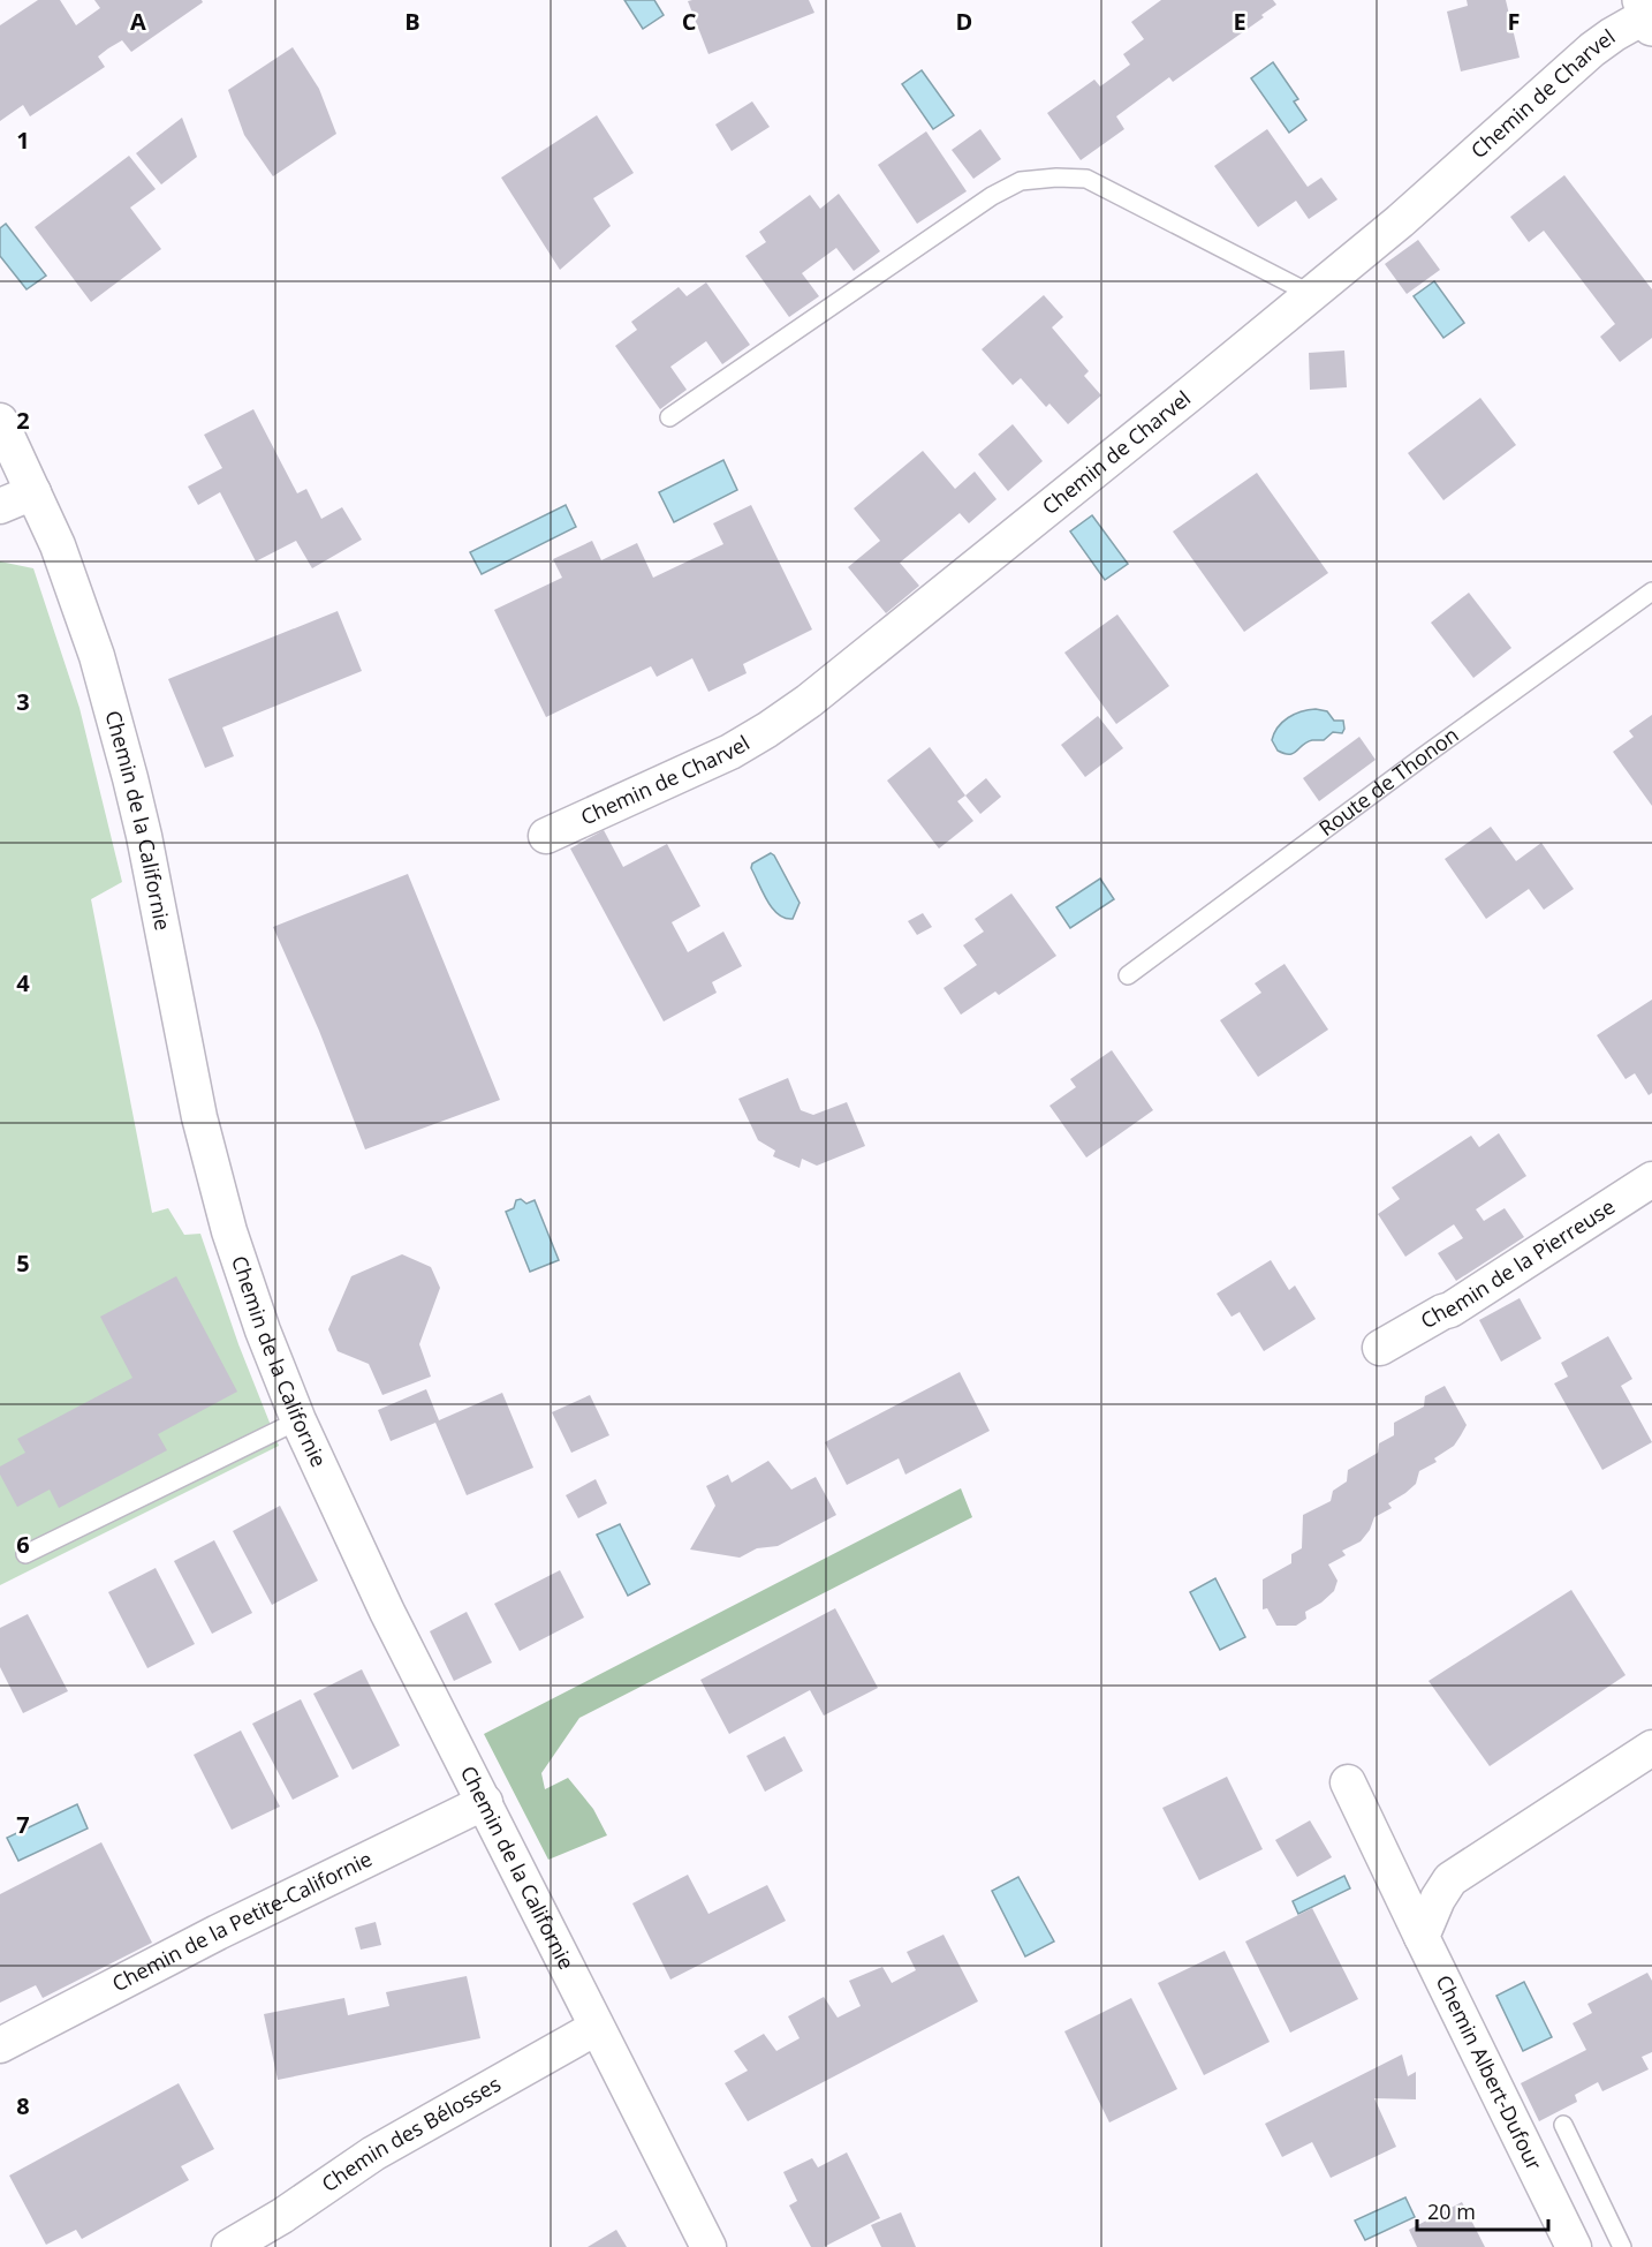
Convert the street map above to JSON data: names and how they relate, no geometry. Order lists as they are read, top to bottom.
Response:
{
  "streets": {
    "street": [
      "Chemin de Charvel",
      "Chemin de la Californie",
      "Chemin de la Pierreuse",
      "Chemin de la Petite-Californie",
      "Chemin Albert-Dufour",
      "Chemin des Bélosses"
    ],
    "lane": ["Route de Thonon"]
  },
  "crossings": [
    ["Chemin de la Californie", "Chemin de la Petite-Californie"],
    ["Chemin de la Californie", "Chemin des Bélosses"]
  ],
  "scale_bar": "20 m",
  "grid": {
    "columns": [
      "A",
      "B",
      "C",
      "D",
      "E",
      "F"
    ],
    "rows": [
      "1",
      "2",
      "3",
      "4",
      "5",
      "6",
      "7",
      "8"
    ]
  }
}
